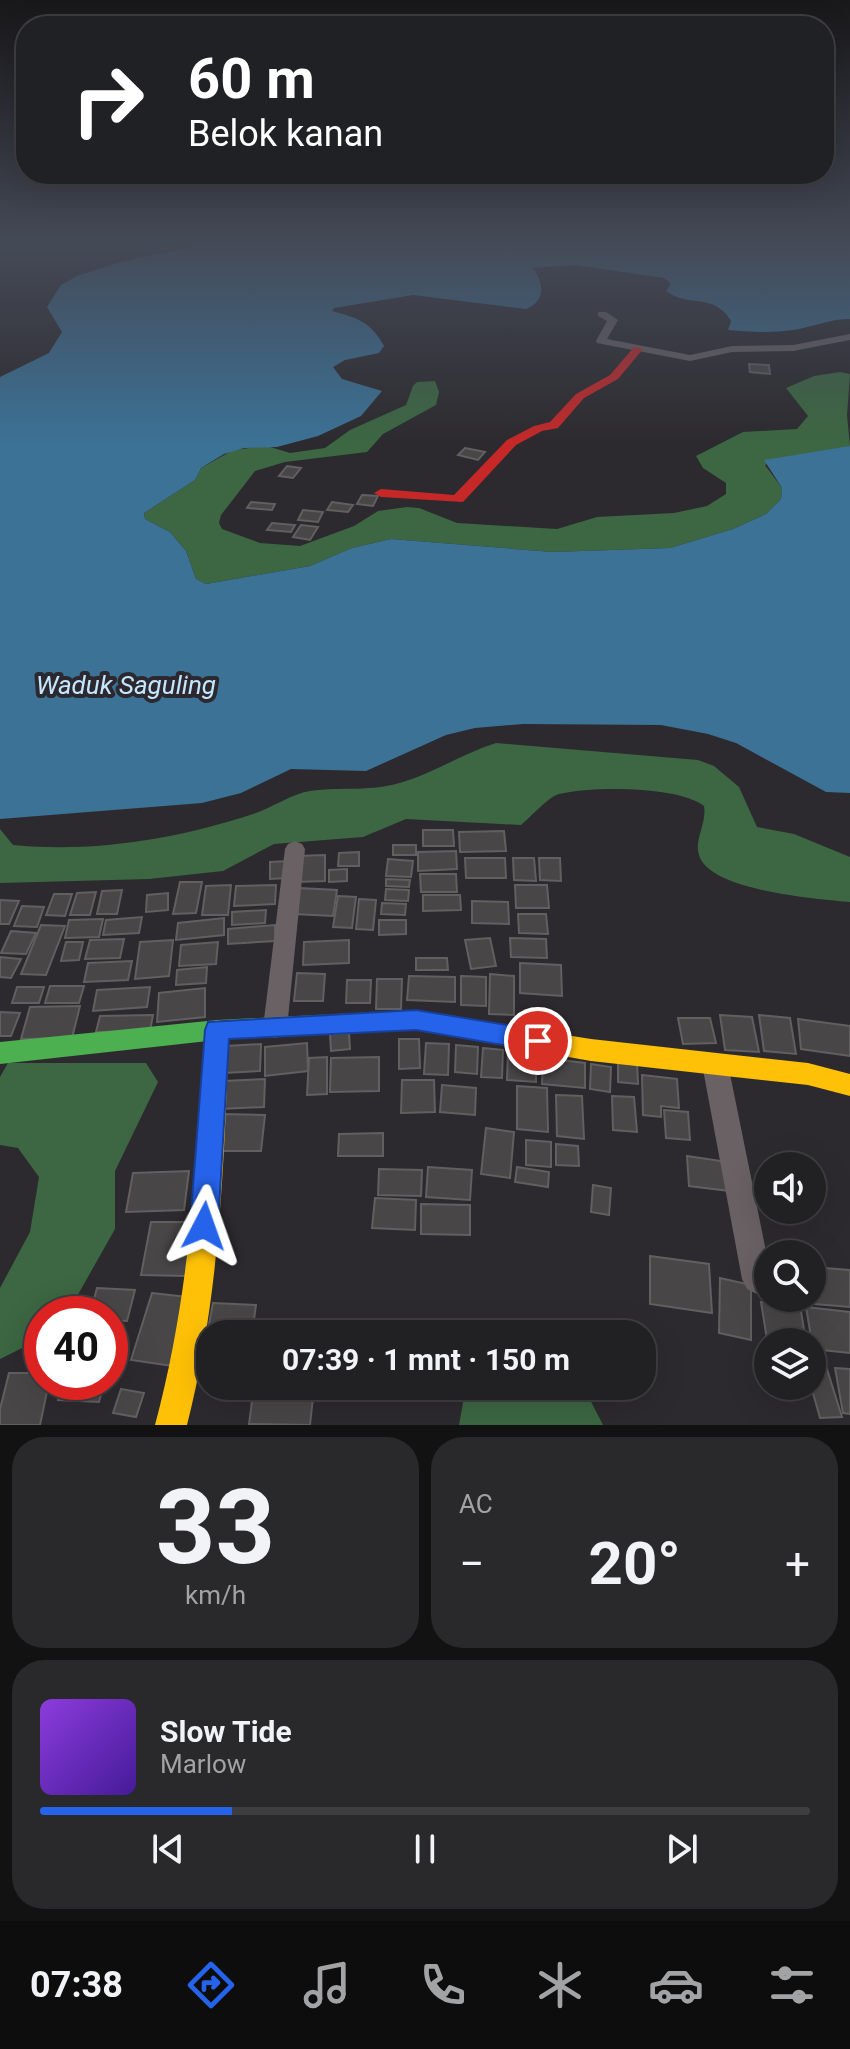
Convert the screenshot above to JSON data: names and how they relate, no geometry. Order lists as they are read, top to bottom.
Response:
{
  "water": ["Waduk Saguling"],
  "page": {
    "turn": ["60 m", "Belok kanan"],
    "limit": "40",
    "trip": "07:39 · 1 mnt · 150 m",
    "tile": [
      ["33", "km/h"],
      "AC"
    ],
    "heat": ["−", "20°", "+"],
    "song": ["Slow Tide", "Marlow"],
    "tabs": "07:38"
  }
}
